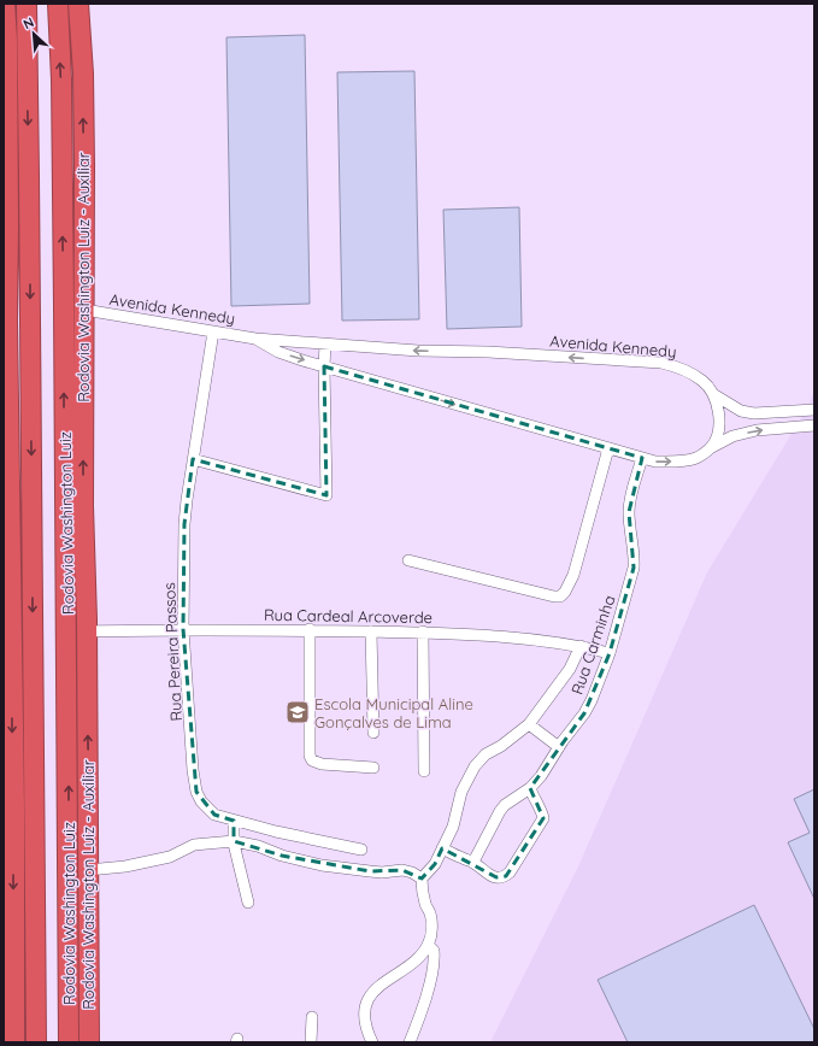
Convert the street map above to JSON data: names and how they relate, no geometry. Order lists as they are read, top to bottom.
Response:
{
  "streets": {
    "highway": ["Rodovia Washington Luiz - Auxiliar", "Rodovia Washington Luiz"],
    "street": [
      "Avenida Kennedy",
      "Rua Cardeal Arcoverde",
      "Rua Carminha",
      "Rua Pereira Passos"
    ]
  },
  "crossings": [
    ["Rodovia Washington Luiz - Auxiliar", "Avenida Kennedy"],
    ["Rodovia Washington Luiz - Auxiliar", "Rua Cardeal Arcoverde"],
    ["Avenida Kennedy", "Rua Carminha"],
    ["Avenida Kennedy", "Rua Pereira Passos"],
    ["Rua Cardeal Arcoverde", "Rua Carminha"],
    ["Rua Cardeal Arcoverde", "Rua Pereira Passos"]
  ],
  "places": {
    "school or university": ["Escola Municipal Aline Gonçalves de Lima"]
  },
  "north": "top left"
}
